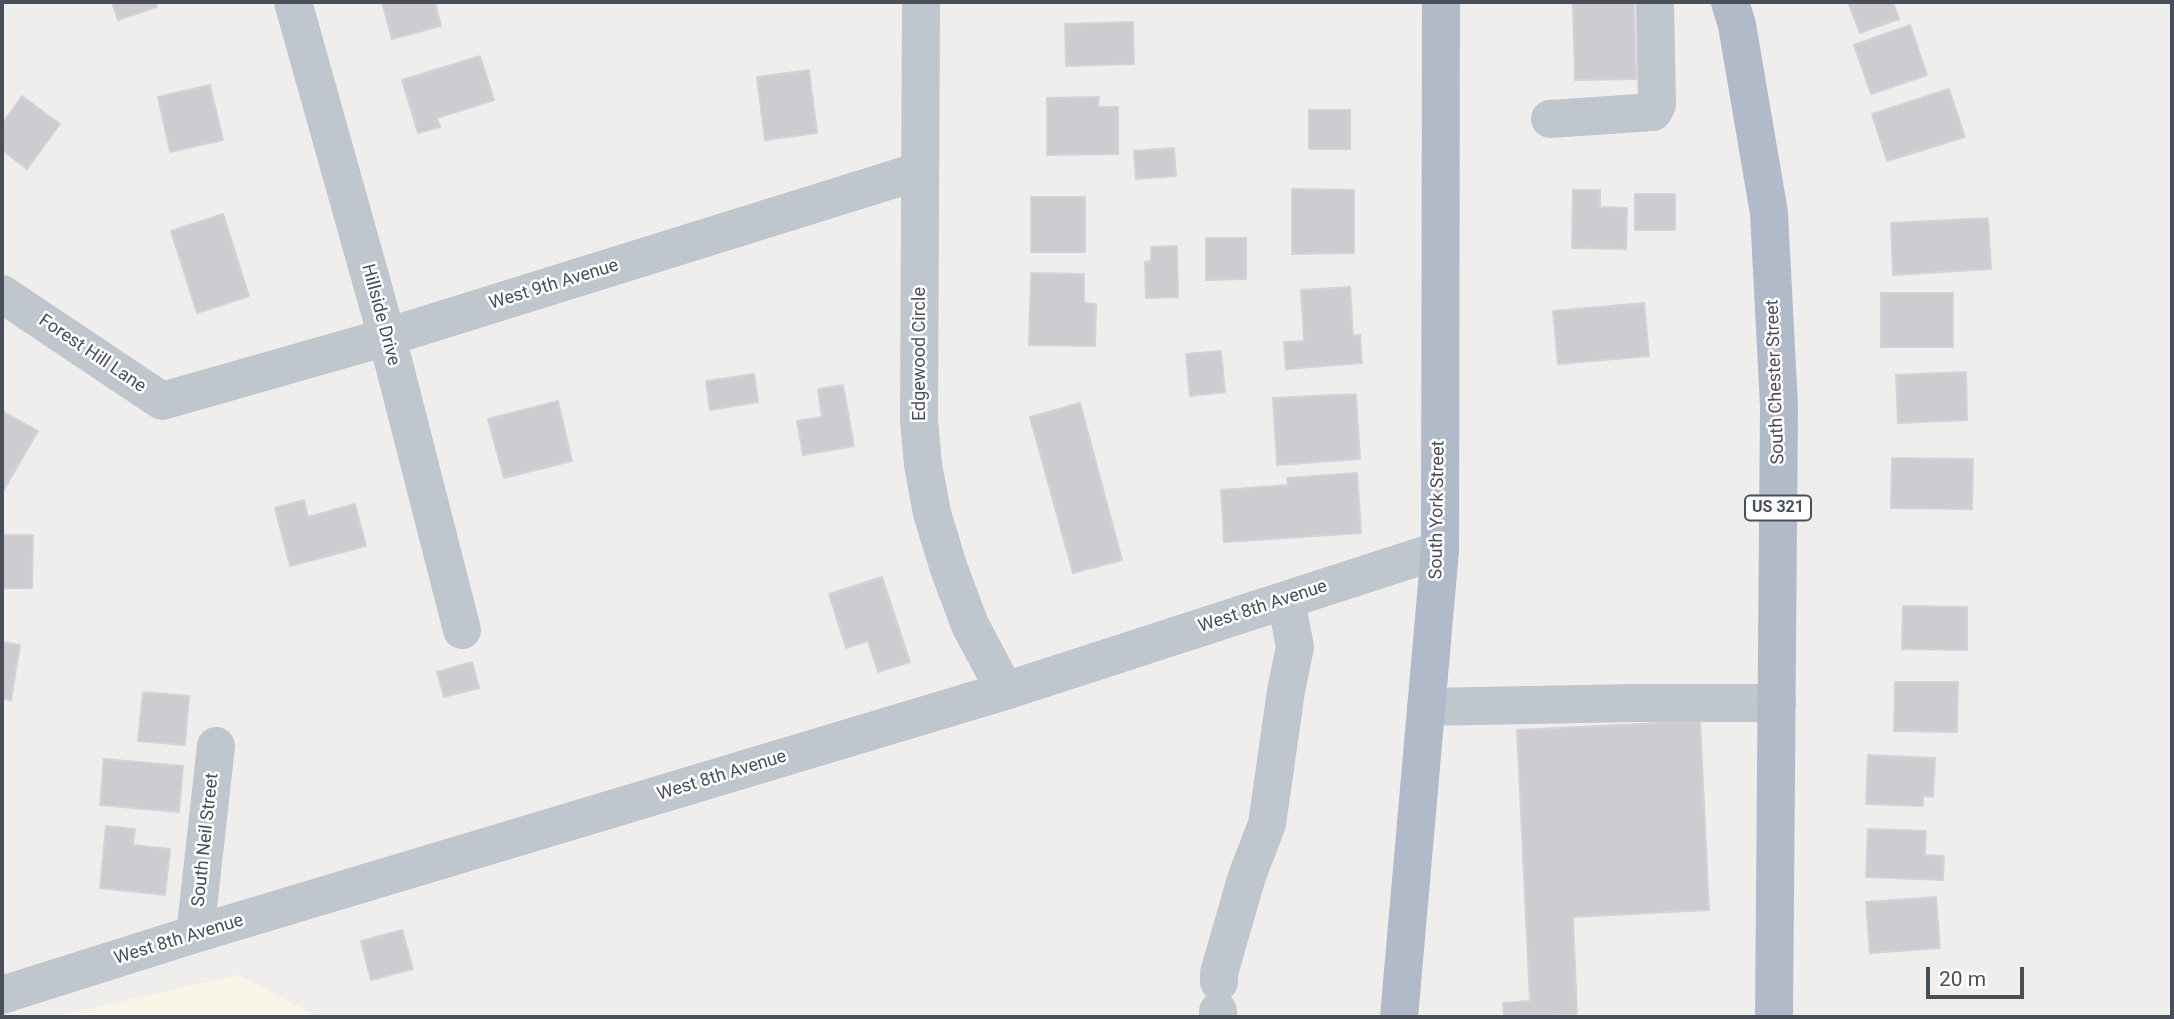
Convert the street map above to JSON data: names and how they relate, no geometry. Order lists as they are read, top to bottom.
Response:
{
  "streets": {
    "main road": ["South Chester Street", "US 321", "South York Street"],
    "street": [
      "West 9th Avenue",
      "Hillside Drive",
      "Forest Hill Lane",
      "Edgewood Circle",
      "West 8th Avenue",
      "South Neil Street"
    ]
  },
  "crossings": [
    ["West 9th Avenue", "Hillside Drive"],
    ["West 9th Avenue", "Forest Hill Lane"],
    ["West 9th Avenue", "Edgewood Circle"],
    ["Edgewood Circle", "West 8th Avenue"],
    ["South York Street", "West 8th Avenue"],
    ["West 8th Avenue", "South Neil Street"]
  ],
  "scale_bar": "20 m"
}
